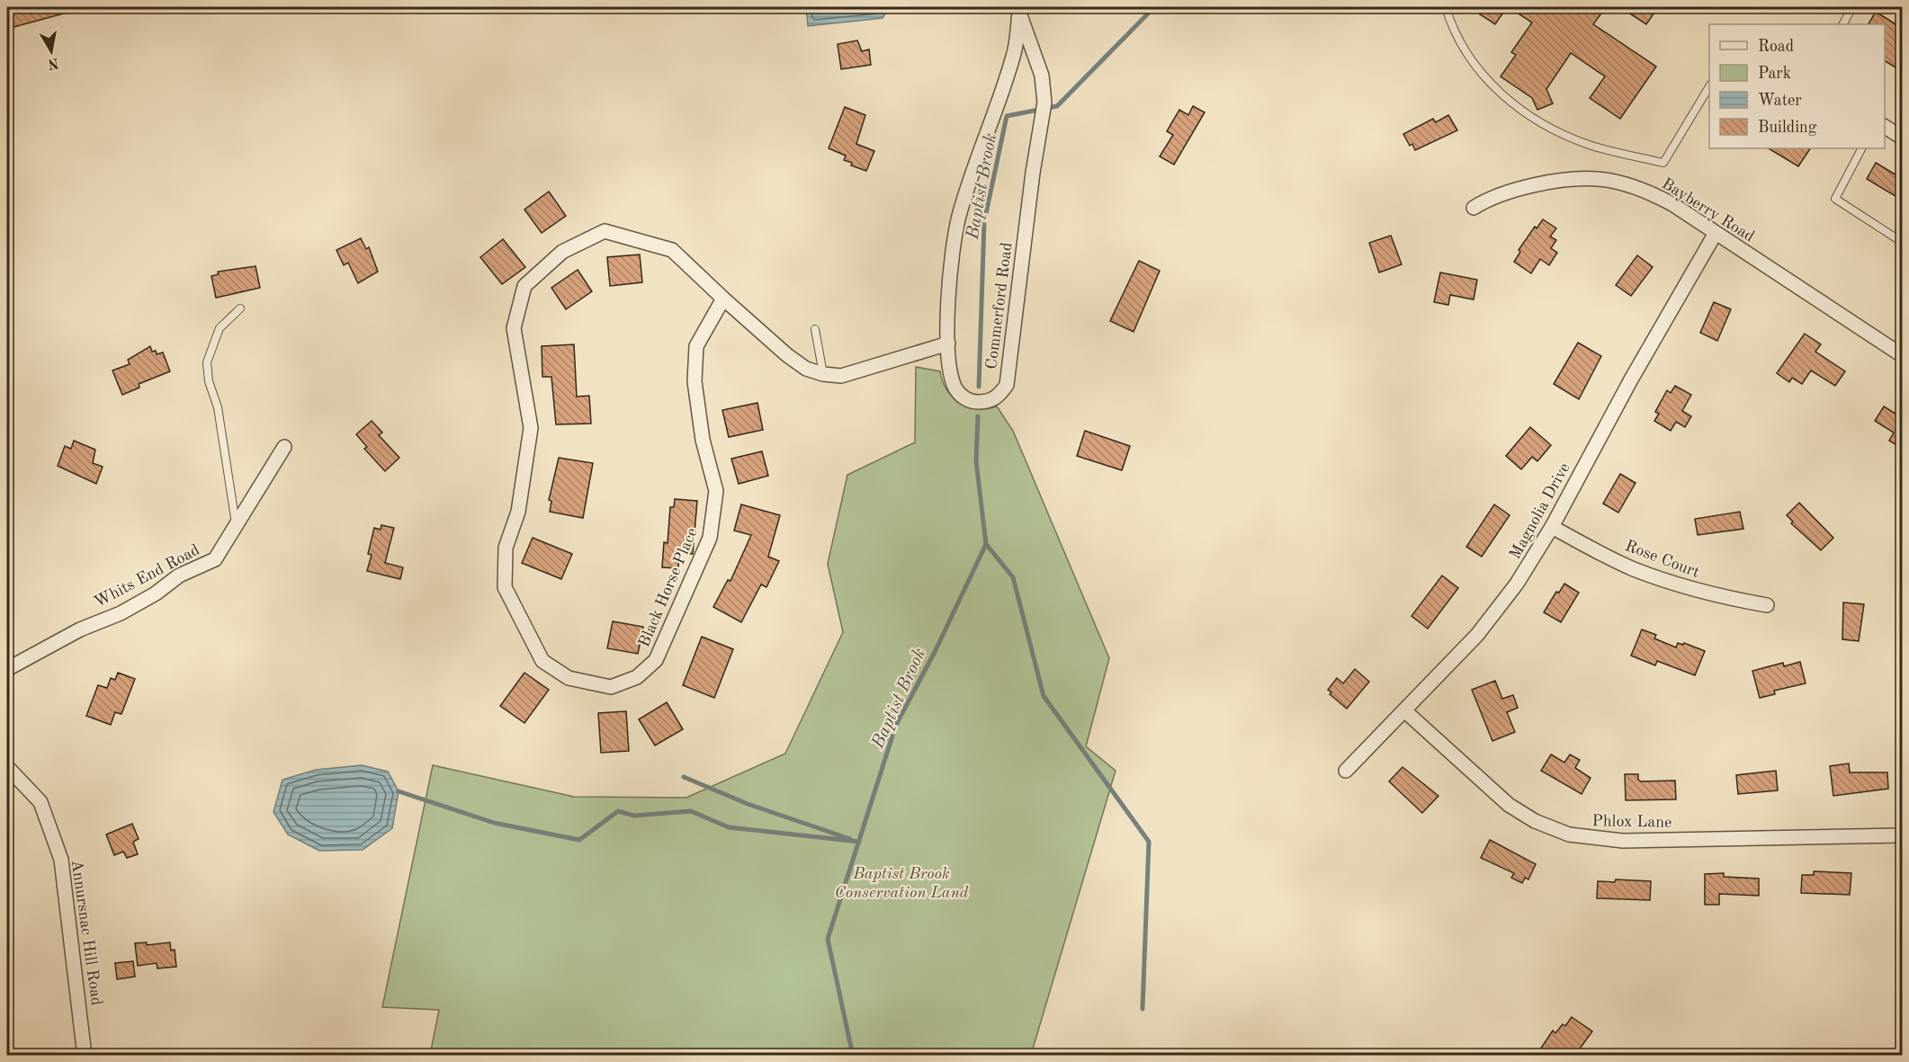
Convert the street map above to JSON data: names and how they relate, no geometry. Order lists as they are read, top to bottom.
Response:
{
  "streets": {
    "street": [
      "Bayberry Road",
      "Commerford Road",
      "Magnolia Drive",
      "Rose Court",
      "Whits End Road",
      "Black Horse Place",
      "Phlox Lane",
      "Annursnac Hill Road"
    ]
  },
  "crossings": [
    ["Bayberry Road", "Magnolia Drive"],
    ["Commerford Road", "Black Horse Place"],
    ["Magnolia Drive", "Rose Court"],
    ["Magnolia Drive", "Phlox Lane"]
  ],
  "water": ["Baptist Brook"],
  "parks": ["Baptist Brook Conservation Land"],
  "legend": [
    "Road",
    "Park",
    "Water",
    "Building"
  ],
  "north": "bottom"
}
